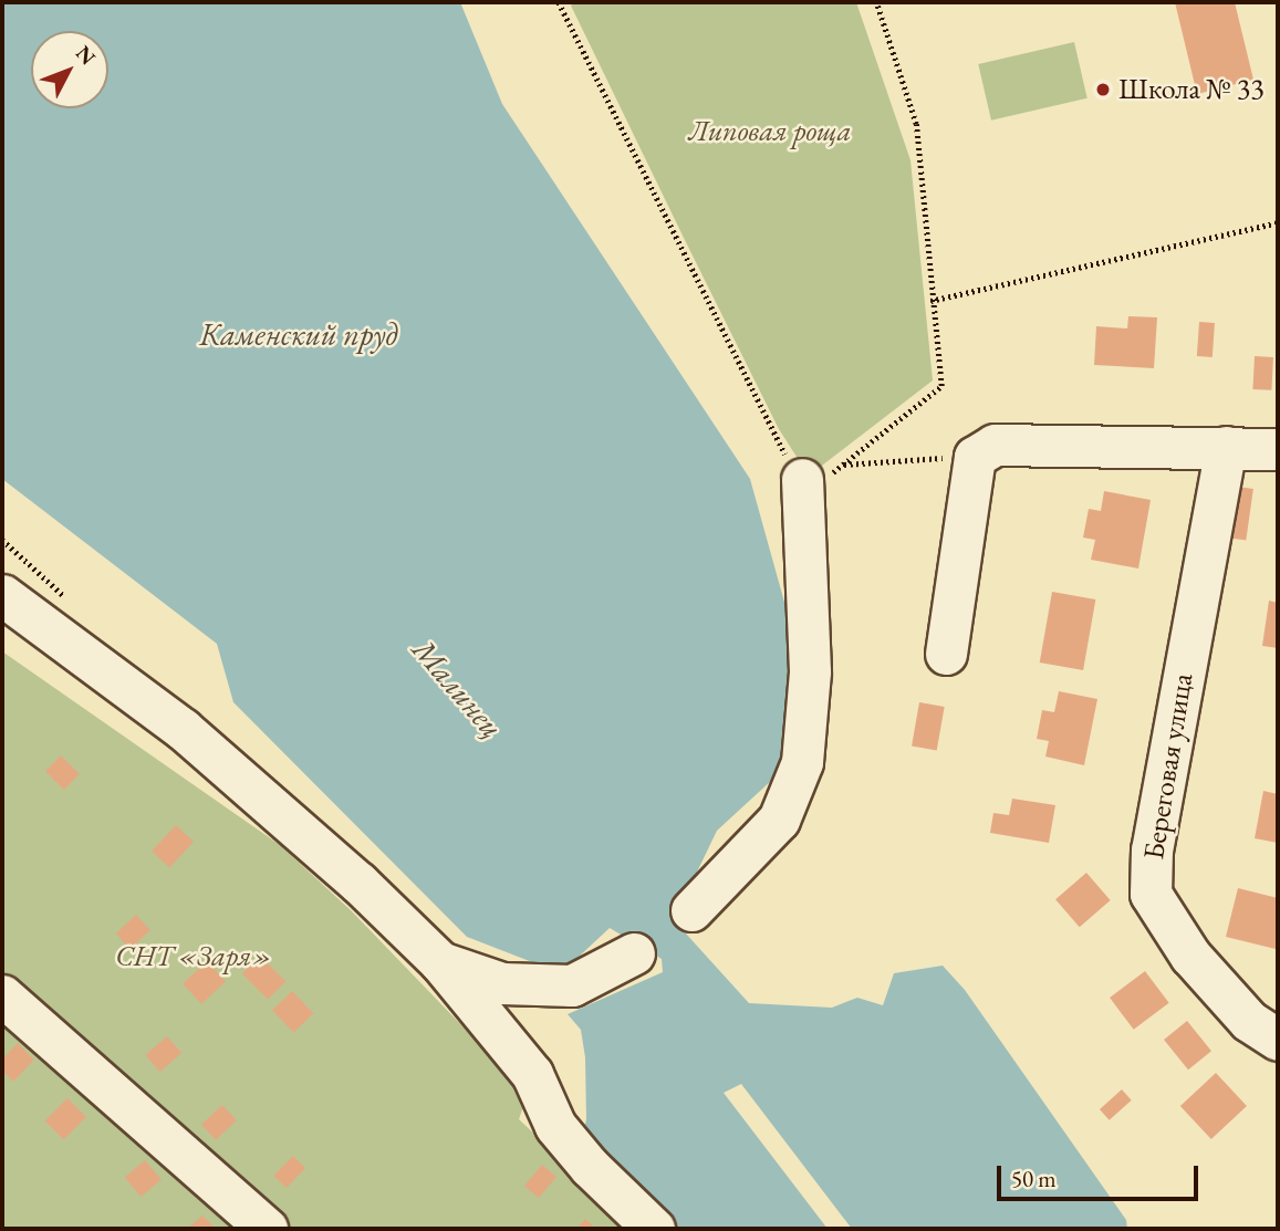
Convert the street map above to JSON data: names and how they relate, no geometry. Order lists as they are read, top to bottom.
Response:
{
  "streets": {
    "street": ["Береговая улица"]
  },
  "water": ["Каменский пруд", "Малинец"],
  "parks": ["Липовая роща", "СНТ «Заря»"],
  "places": ["Школа № 33"],
  "scale_bar": "50 m",
  "north": "top right"
}
